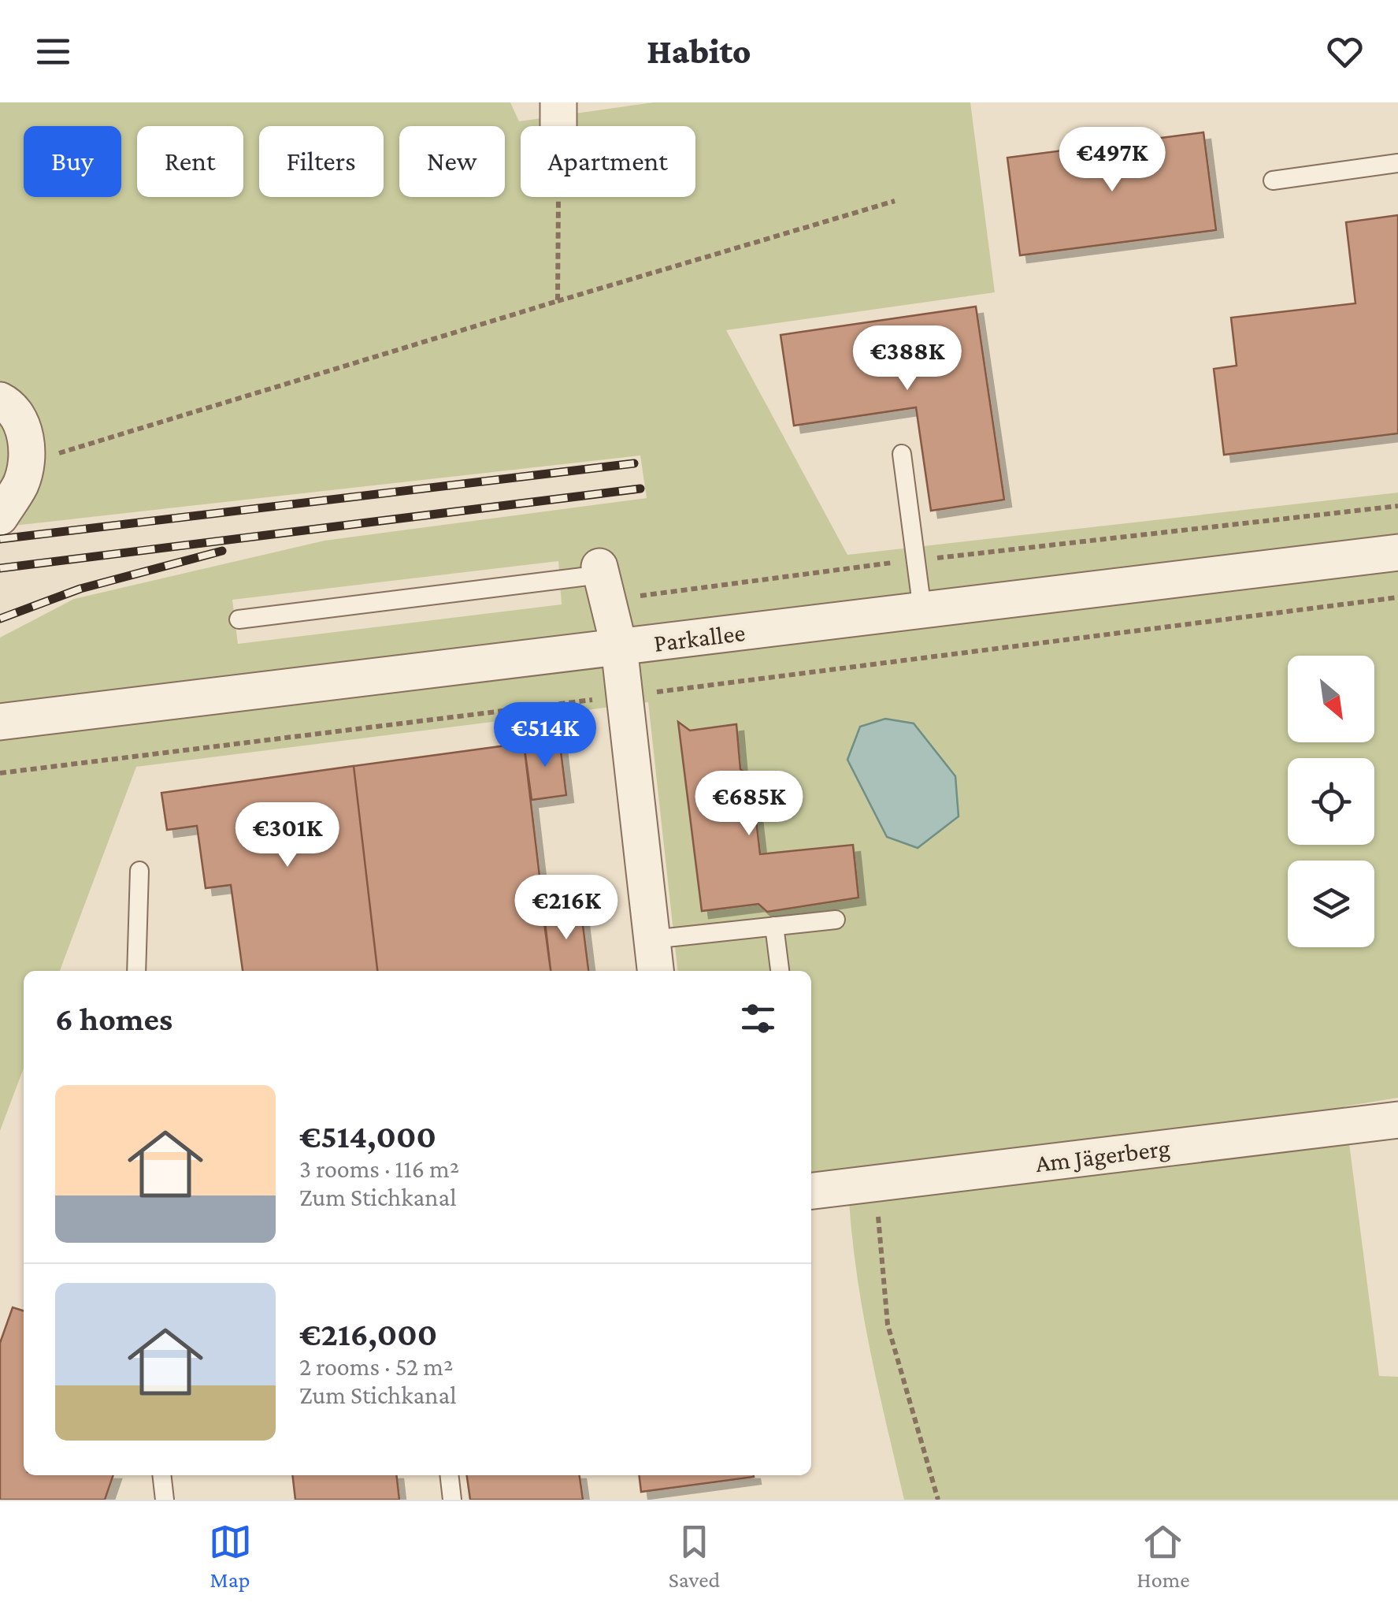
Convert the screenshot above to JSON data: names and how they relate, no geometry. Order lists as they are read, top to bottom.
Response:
{
  "streets": {
    "street": ["Parkallee", "Am Jägerberg"]
  },
  "north": "bottom right",
  "page": {
    "header": "Habito",
    "chip": [
      "Buy",
      "Rent",
      "Filters",
      "New",
      "Apartment"
    ],
    "price": [
      "€497K",
      "€388K",
      "€514K",
      "€685K",
      "€301K",
      "€216K"
    ],
    "heading": "6 homes",
    "list": [
      {
        "name": "€514,000",
        "note": "3 rooms · 116 m² · Zum Stichkanal"
      },
      {
        "name": "€216,000",
        "note": "2 rooms · 52 m² · Zum Stichkanal"
      }
    ],
    "tabs": ["Map", "Saved", "Home"]
  }
}
